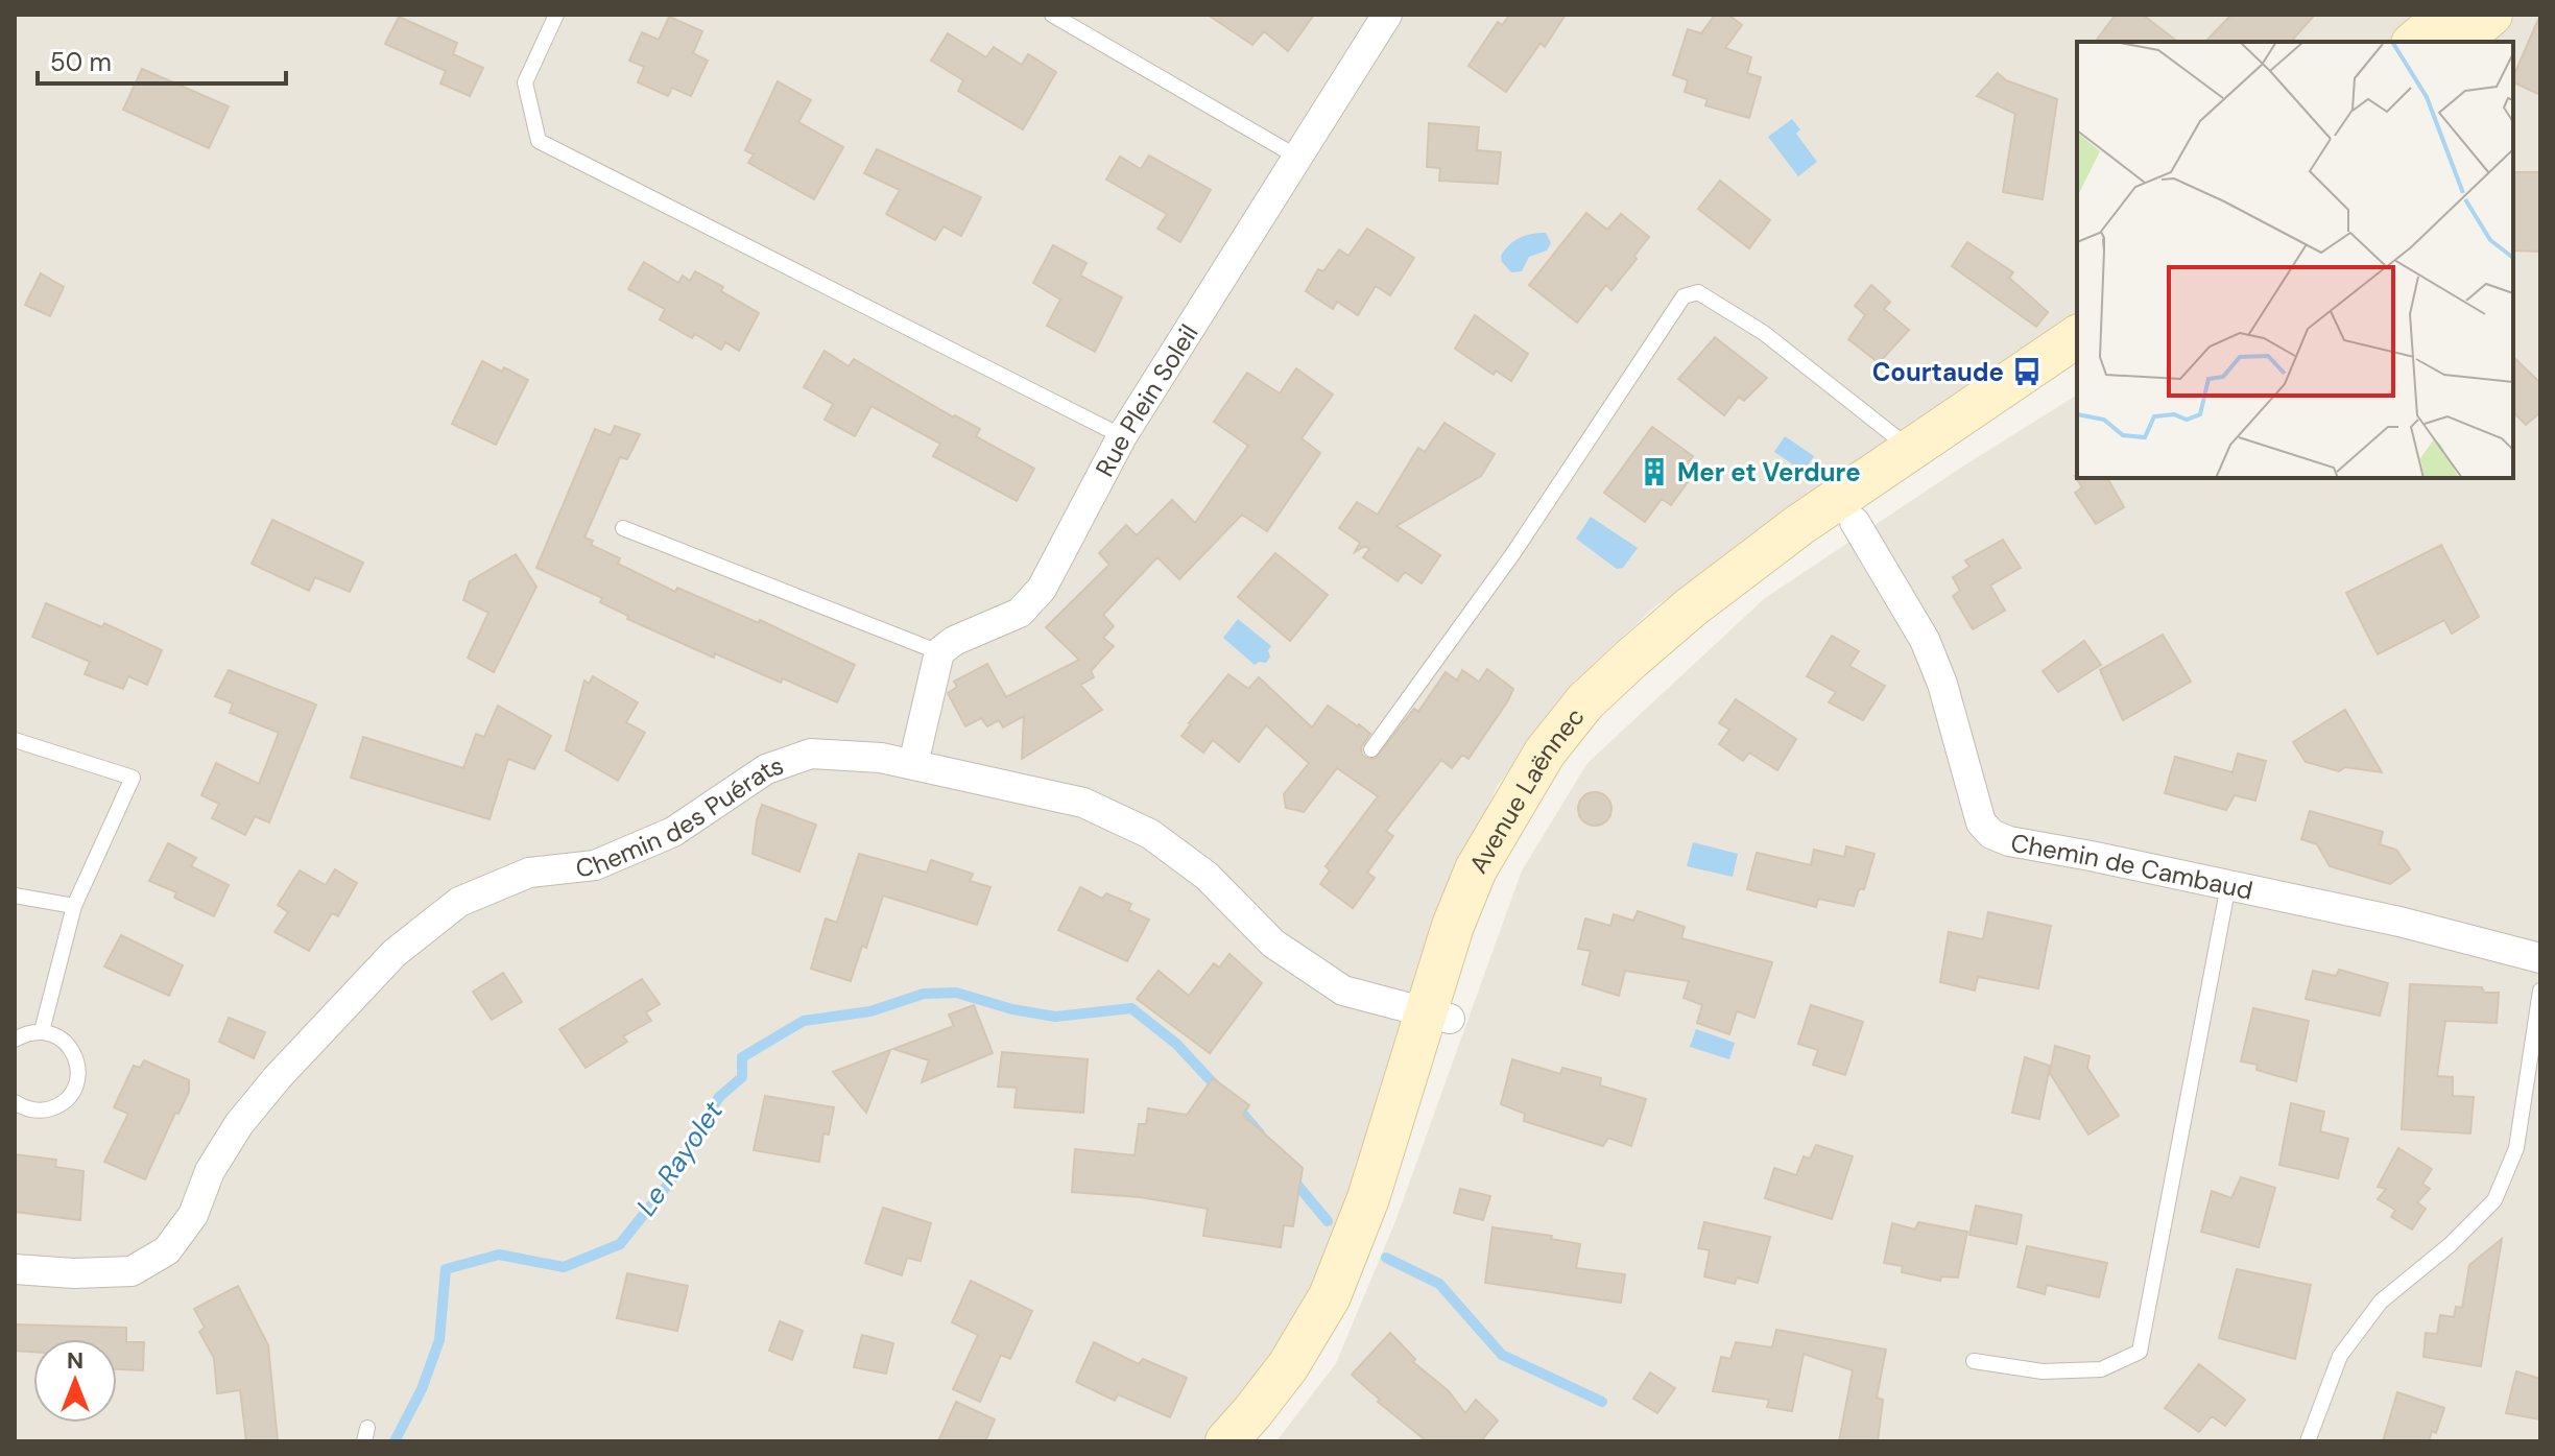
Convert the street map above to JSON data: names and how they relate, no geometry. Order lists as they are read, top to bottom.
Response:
{
  "streets": {
    "main road": ["Avenue Laënnec"],
    "street": ["Rue Plein Soleil", "Chemin des Puérats", "Chemin de Cambaud"]
  },
  "crossings": [
    ["Avenue Laënnec", "Chemin des Puérats"],
    ["Avenue Laënnec", "Chemin de Cambaud"]
  ],
  "water": ["Le Rayolet"],
  "places": {
    "bus stop": ["Courtaude"],
    "building": ["Mer et Verdure"]
  },
  "scale_bar": "50 m",
  "north": "top"
}
